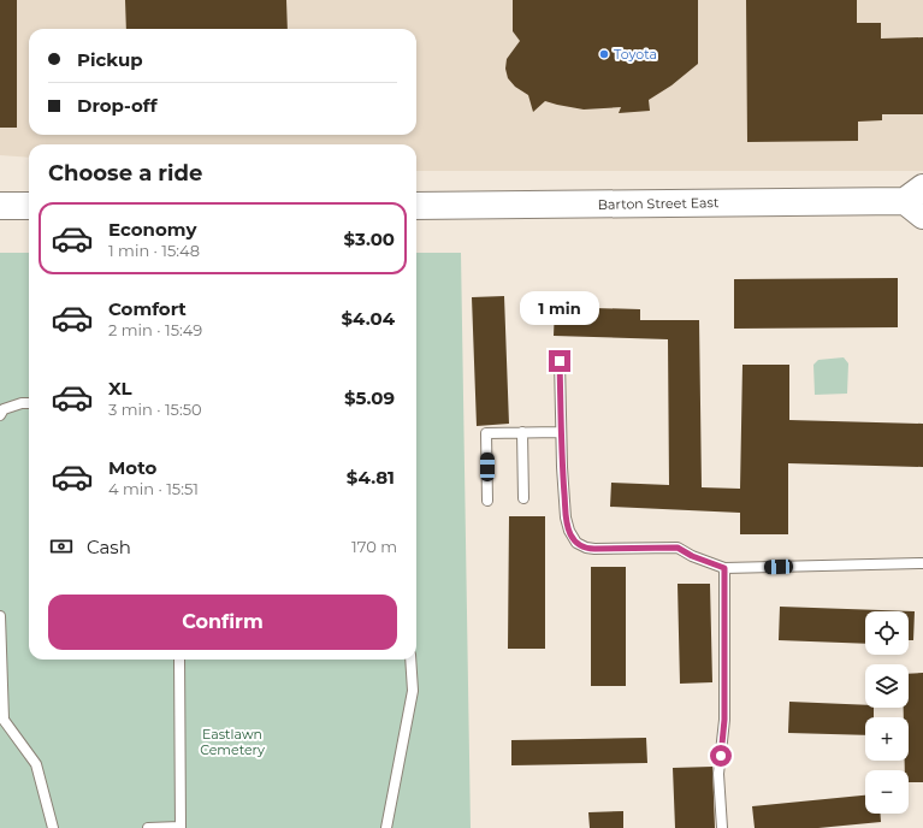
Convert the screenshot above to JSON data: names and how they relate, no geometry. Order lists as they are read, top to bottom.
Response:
{
  "streets": {
    "main road": ["Barton Street East"]
  },
  "parks": ["Eastlawn Cemetery"],
  "places": ["Toyota"],
  "page": {
    "banner": ["Pickup", "Drop-off"],
    "heading": "Choose a ride",
    "list": [
      {
        "name": "Economy",
        "note": "1 min · 15:48",
        "value": "$3.00"
      },
      {
        "name": "Comfort",
        "note": "2 min · 15:49",
        "value": "$4.04"
      },
      {
        "name": "XL",
        "note": "3 min · 15:50",
        "value": "$5.09"
      },
      {
        "name": "Moto",
        "note": "4 min · 15:51",
        "value": "$4.81"
      }
    ],
    "bubble": "1 min",
    "pay": ["Cash", "170 m"],
    "buttons": "Confirm",
    "map_buttons": ["+", "−"]
  }
}
